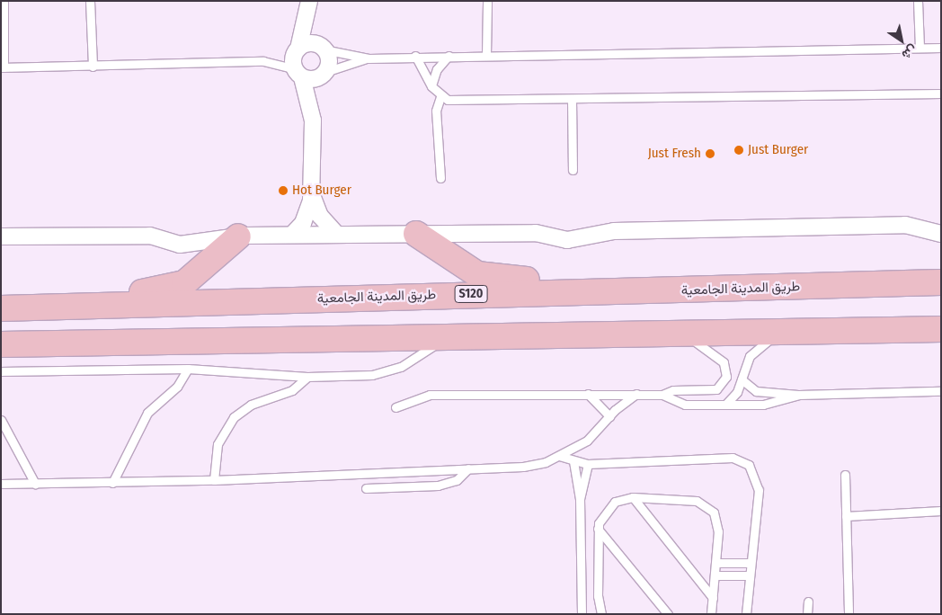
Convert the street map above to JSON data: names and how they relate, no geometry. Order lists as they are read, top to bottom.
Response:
{
  "streets": {
    "main road": ["طريق المدينة الجامعية", "S120"]
  },
  "places": ["Just Burger", "Just Fresh", "Hot Burger"],
  "north": "bottom right"
}
